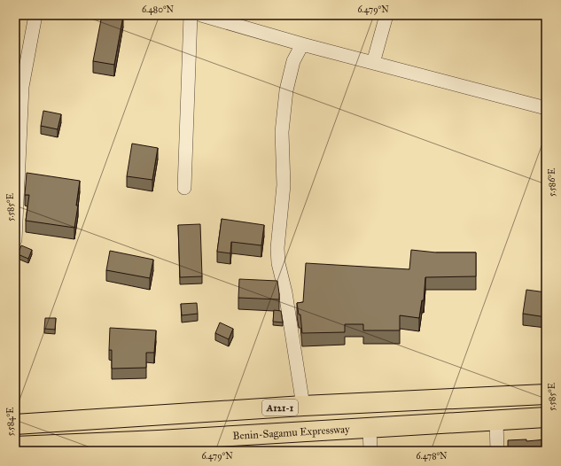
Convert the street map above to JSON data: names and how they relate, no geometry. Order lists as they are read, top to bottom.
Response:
{
  "streets": {
    "highway": ["A121-1", "Benin-Sagamu Expressway"]
  },
  "coordinates": [
    "6.480°N",
    "6.479°N",
    "5.586°E",
    "5.585°E",
    "5.584°E",
    "6.478°N"
  ]
}
